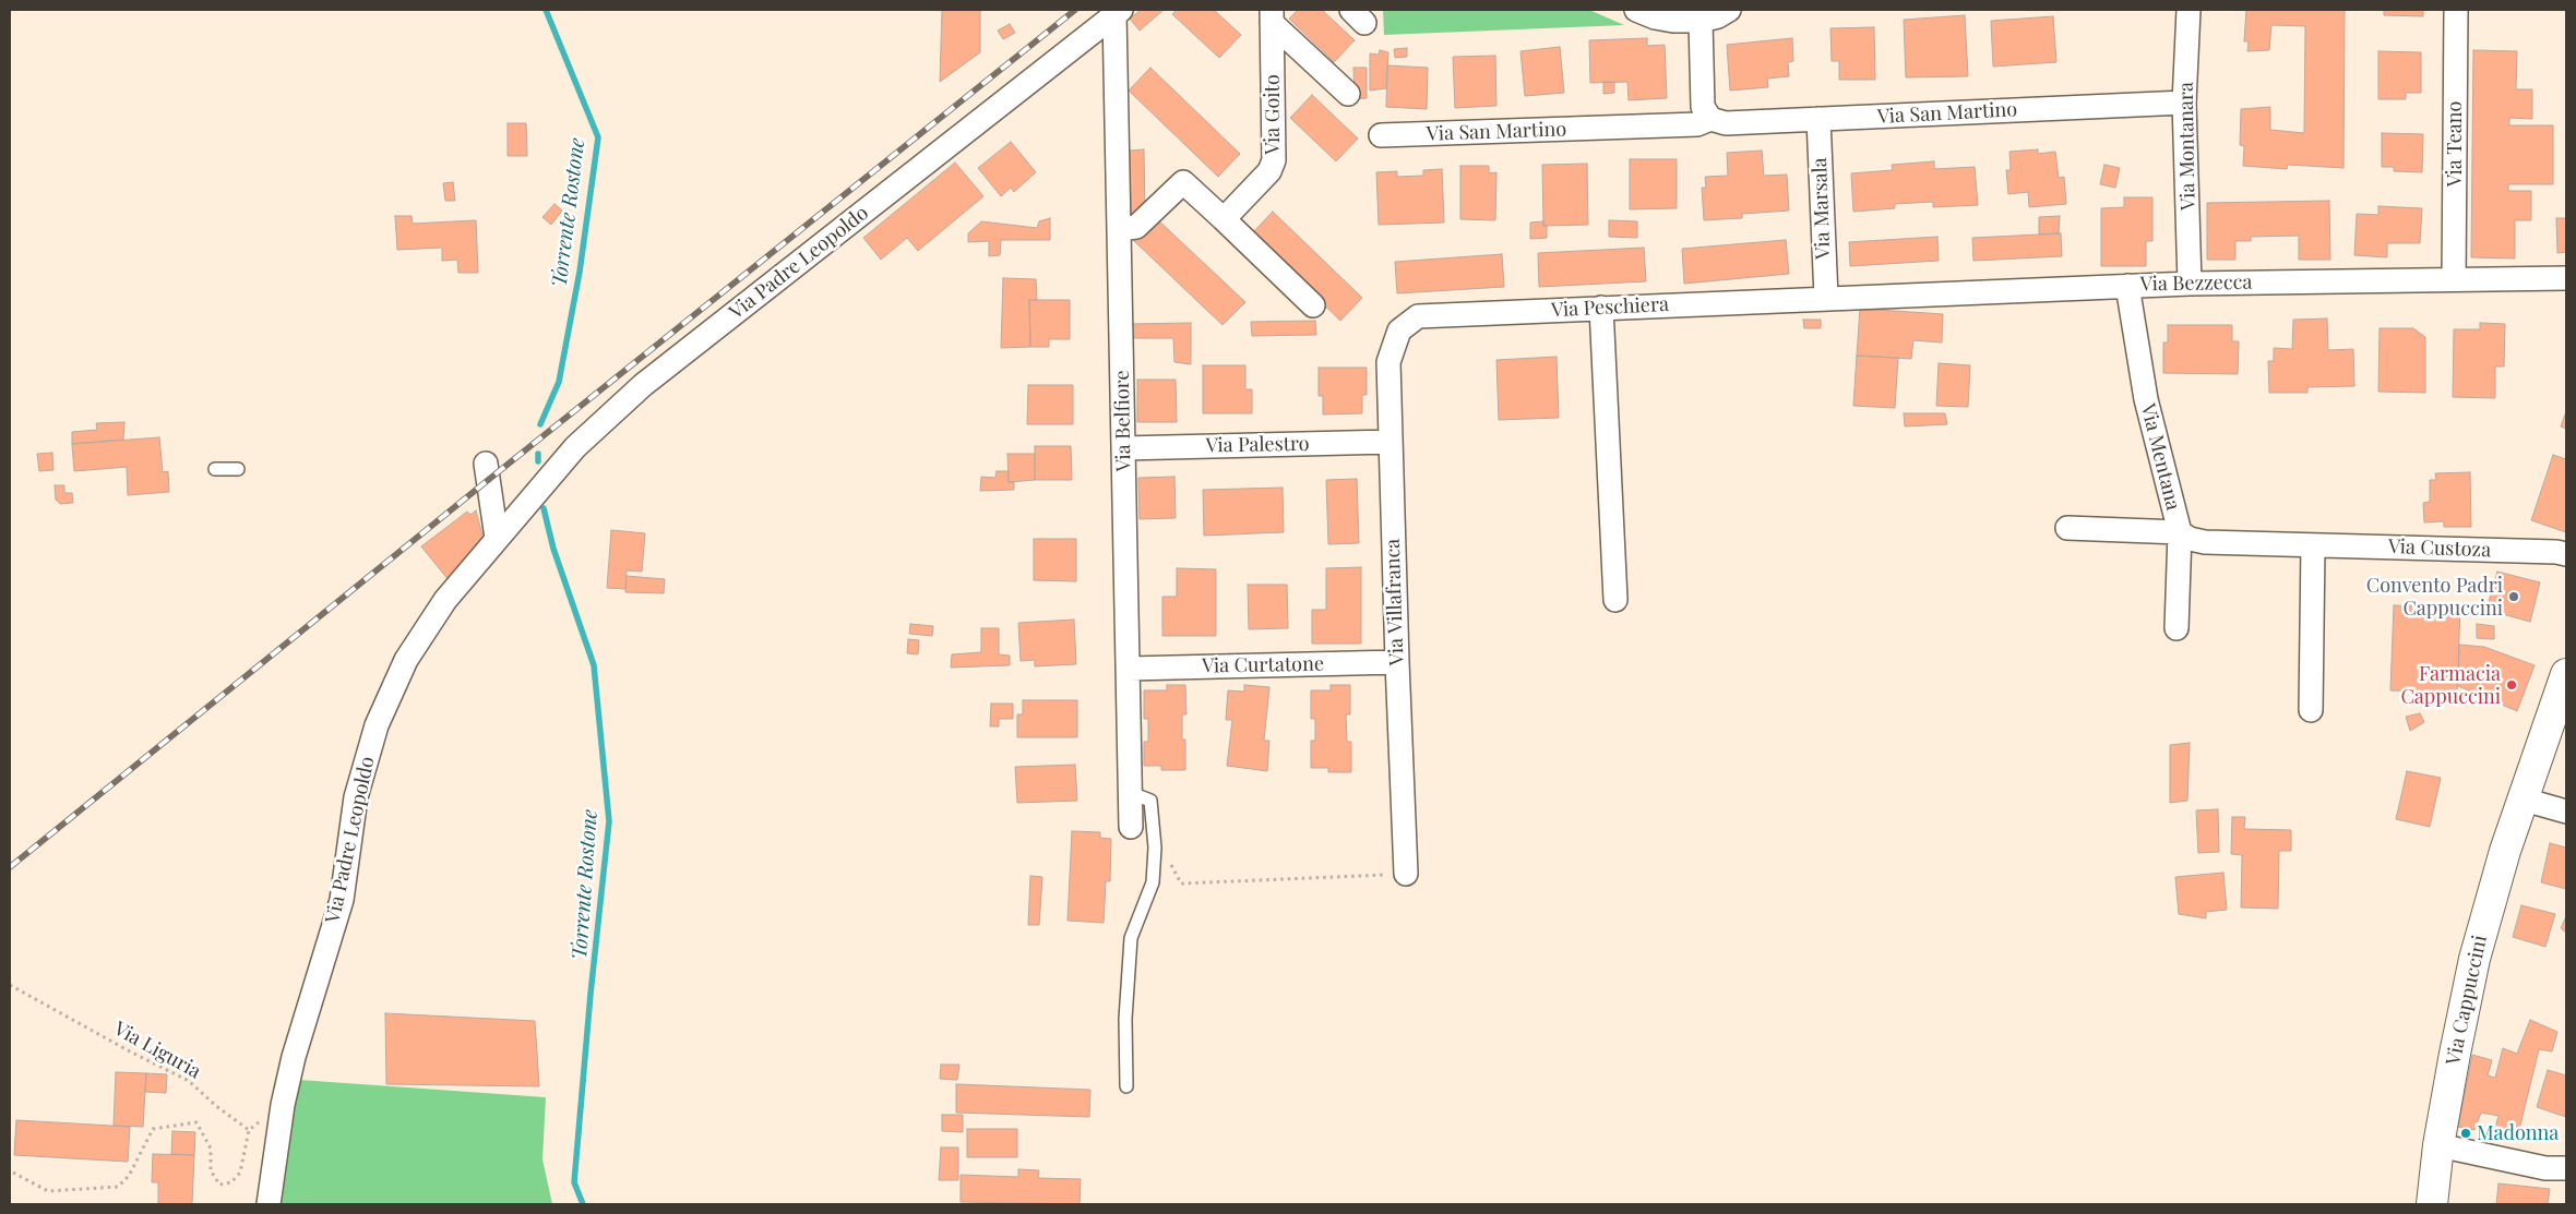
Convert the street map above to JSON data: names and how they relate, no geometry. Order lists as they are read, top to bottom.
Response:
{
  "streets": {
    "main road": ["Via Cappuccini"],
    "street": [
      "Via San Martino",
      "Via Goito",
      "Via Teano",
      "Via Montanara",
      "Via Marsala",
      "Via Padre Leopoldo",
      "Via Bezzecca",
      "Via Peschiera",
      "Via Belfiore",
      "Via Palestro",
      "Via Mentana",
      "Via Custoza",
      "Via Villafranca",
      "Via Curtatone"
    ],
    "path": ["Via Liguria"]
  },
  "crossings": [
    ["Via San Martino", "Via Montanara"],
    ["Via San Martino", "Via Marsala"],
    ["Via Teano", "Via Bezzecca"],
    ["Via Montanara", "Via Bezzecca"],
    ["Via Marsala", "Via Bezzecca"],
    ["Via Marsala", "Via Peschiera"],
    ["Via Padre Leopoldo", "Via Belfiore"],
    ["Via Bezzecca", "Via Peschiera"],
    ["Via Bezzecca", "Via Mentana"],
    ["Via Peschiera", "Via Villafranca"],
    ["Via Belfiore", "Via Palestro"],
    ["Via Belfiore", "Via Curtatone"],
    ["Via Palestro", "Via Villafranca"],
    ["Via Mentana", "Via Custoza"],
    ["Via Villafranca", "Via Curtatone"]
  ],
  "water": ["Torrente Rostone"],
  "places": ["Convento Padri Cappuccini", "Farmacia Cappuccini", "Madonna"]
}
